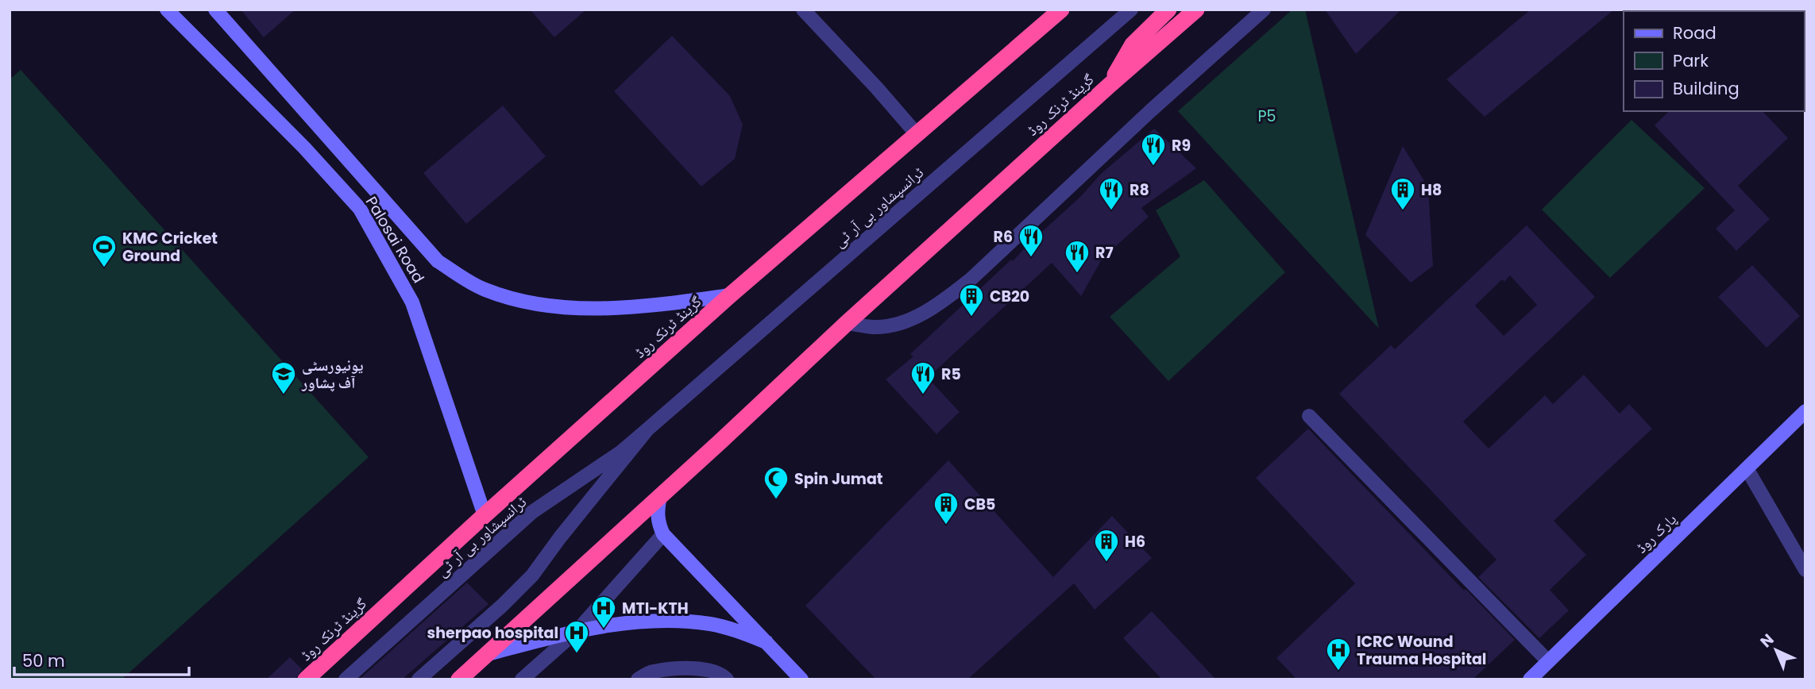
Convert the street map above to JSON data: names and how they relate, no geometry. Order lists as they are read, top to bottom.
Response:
{
  "streets": {
    "highway": ["گرینڈ ٹرنک روڈ"],
    "street": ["ٹرانسپشاور بی آر ٹی", "Palosai Road", "پارک روڈ"]
  },
  "crossings": [
    ["گرینڈ ٹرنک روڈ", "Palosai Road"]
  ],
  "parks": ["P5"],
  "places": {
    "restaurant": [
      "R9",
      "R8",
      "R6",
      "R7",
      "R5"
    ],
    "building": [
      "H8",
      "CB20",
      "CB5",
      "H6"
    ],
    "sports": ["KMC Cricket Ground"],
    "school or university": ["یونیورسٹی آف پشاور"],
    "mosque": ["Spin Jumat"],
    "hospital": ["MTI-KTH", "sherpao hospital", "ICRC Wound Trauma Hospital"]
  },
  "legend": ["Road", "Park", "Building"],
  "scale_bar": "50 m",
  "north": "top left"
}
